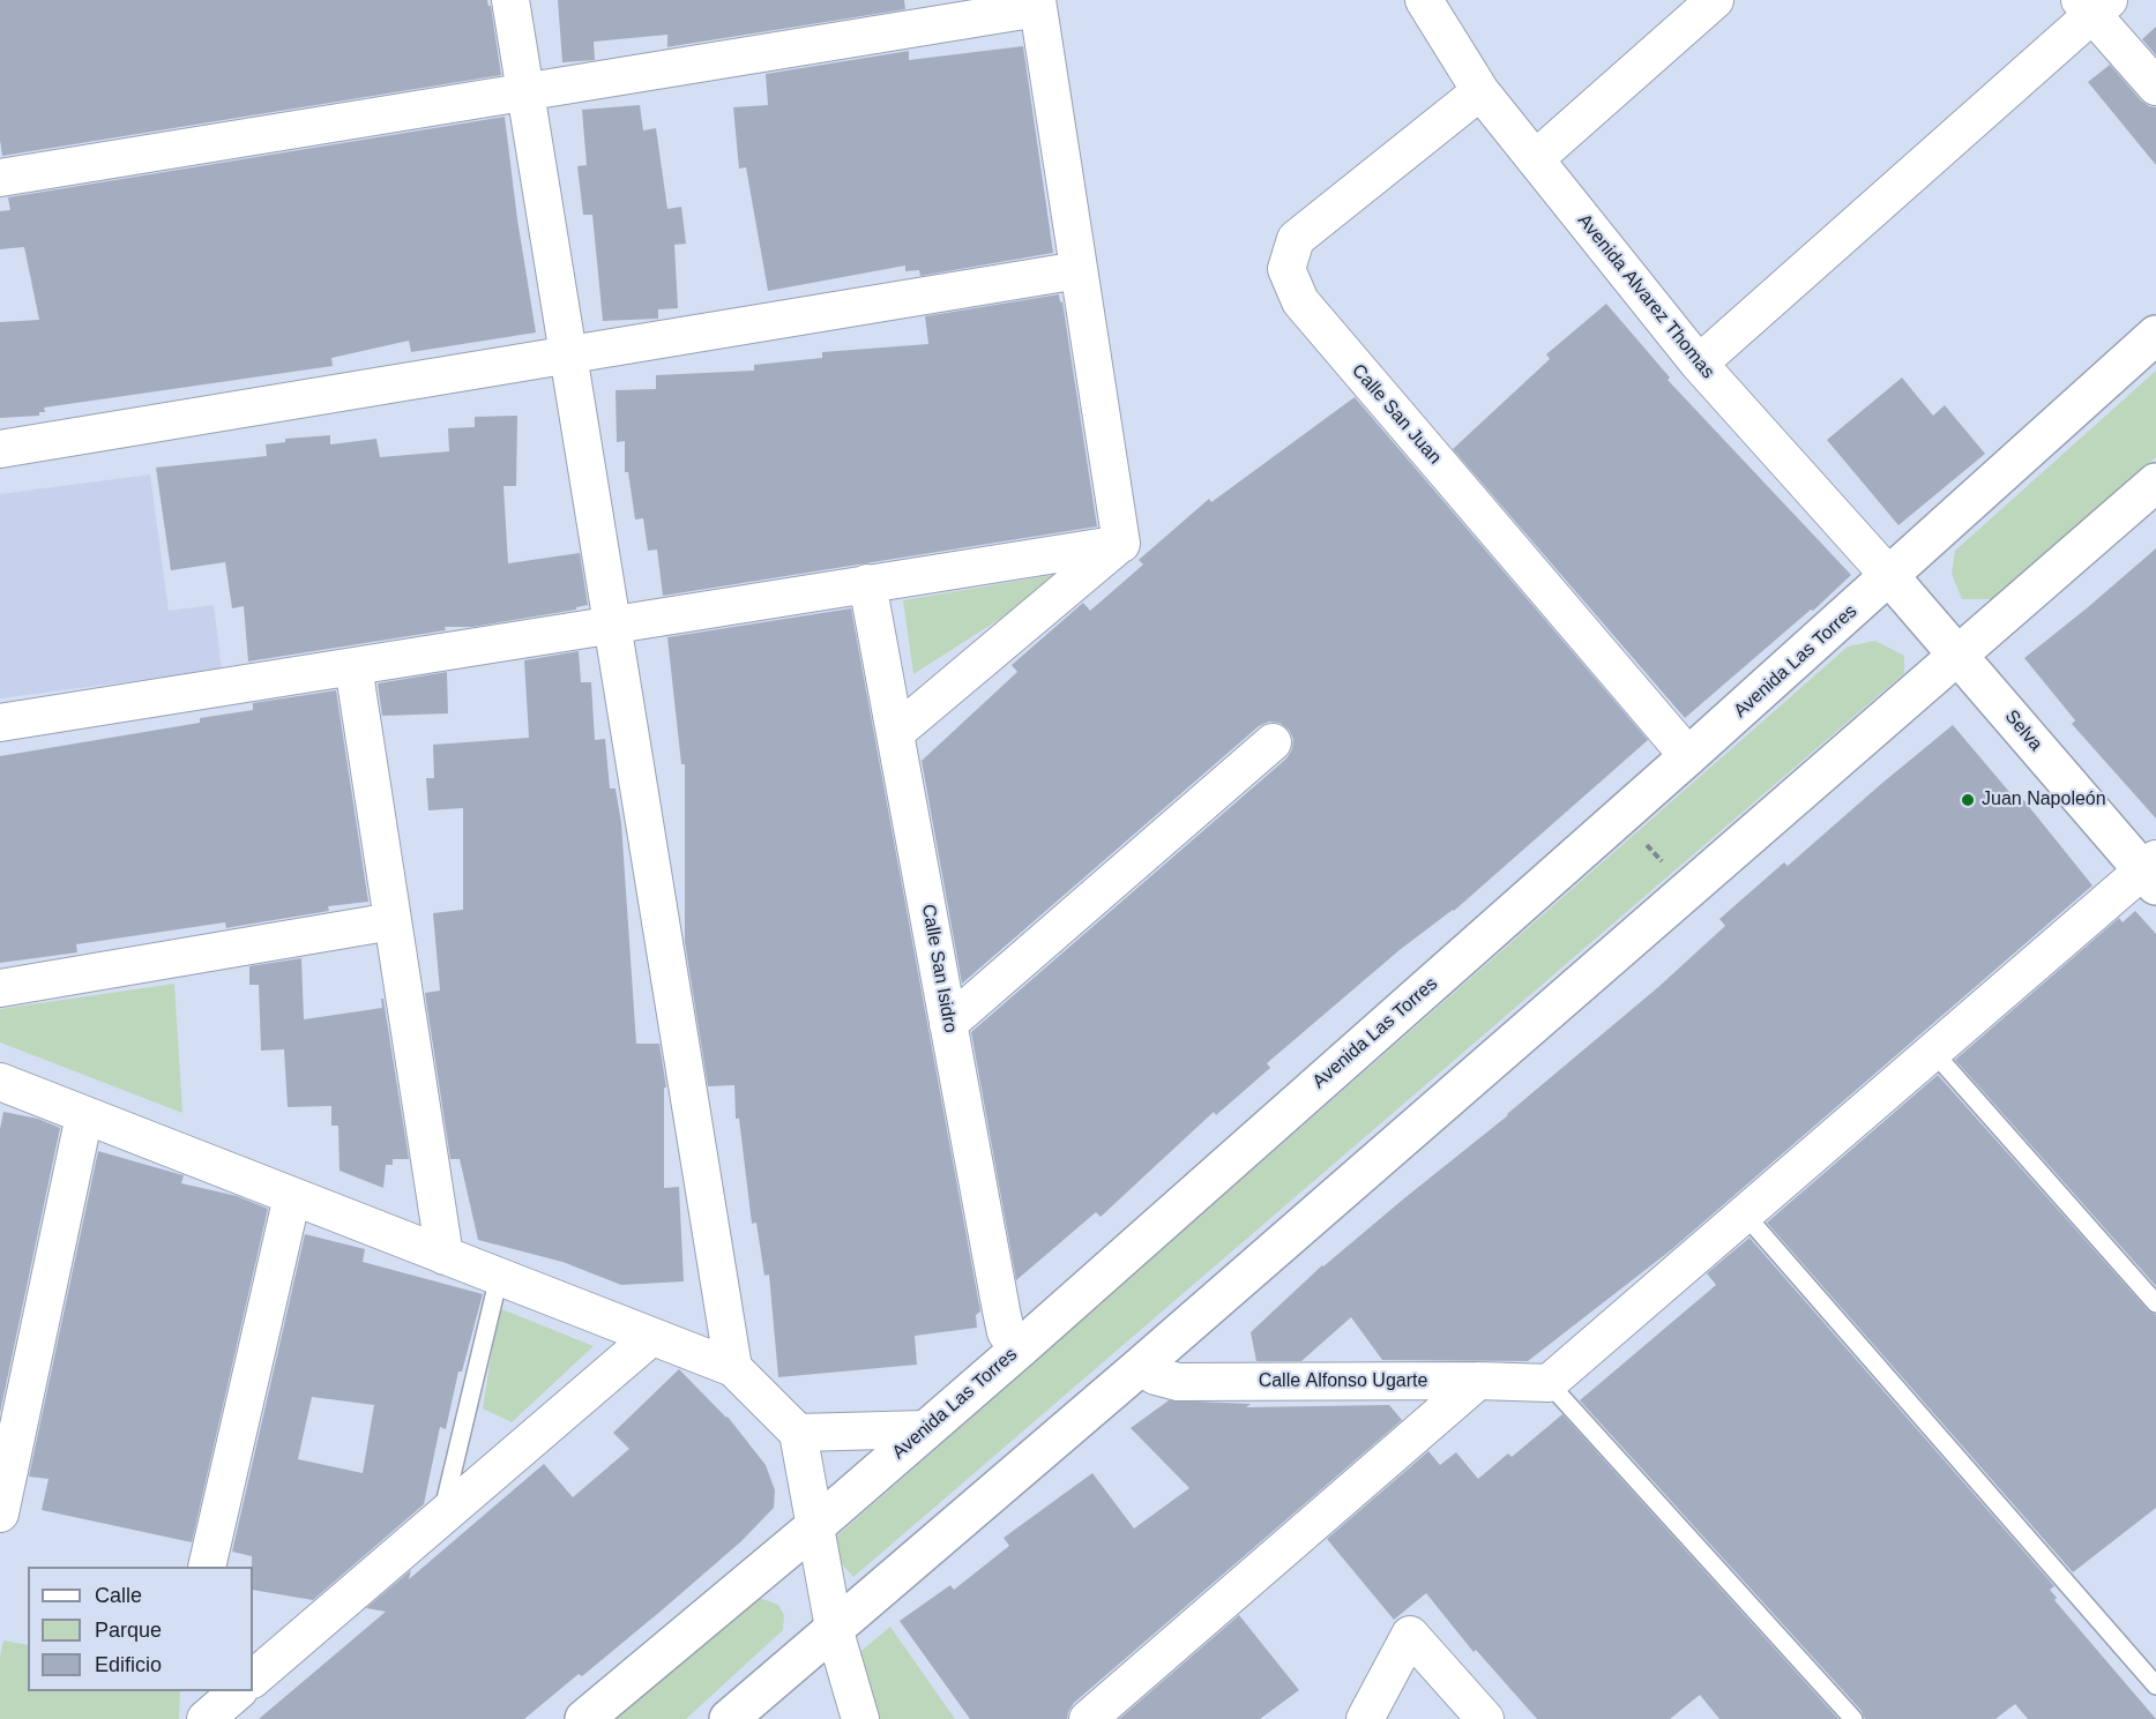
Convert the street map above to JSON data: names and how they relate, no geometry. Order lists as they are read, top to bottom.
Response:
{
  "streets": {
    "street": [
      "Avenida Alvarez Thomas",
      "Calle San Juan",
      "Avenida Las Torres",
      "Selva",
      "Calle San Isidro",
      "Calle Alfonso Ugarte"
    ]
  },
  "crossings": [
    ["Avenida Alvarez Thomas", "Calle San Juan"],
    ["Avenida Alvarez Thomas", "Avenida Las Torres"],
    ["Avenida Alvarez Thomas", "Selva"],
    ["Calle San Juan", "Avenida Las Torres"],
    ["Avenida Las Torres", "Selva"],
    ["Avenida Las Torres", "Calle San Isidro"]
  ],
  "places": ["Juan Napoleón"],
  "legend": ["Calle", "Parque", "Edificio"]
}
